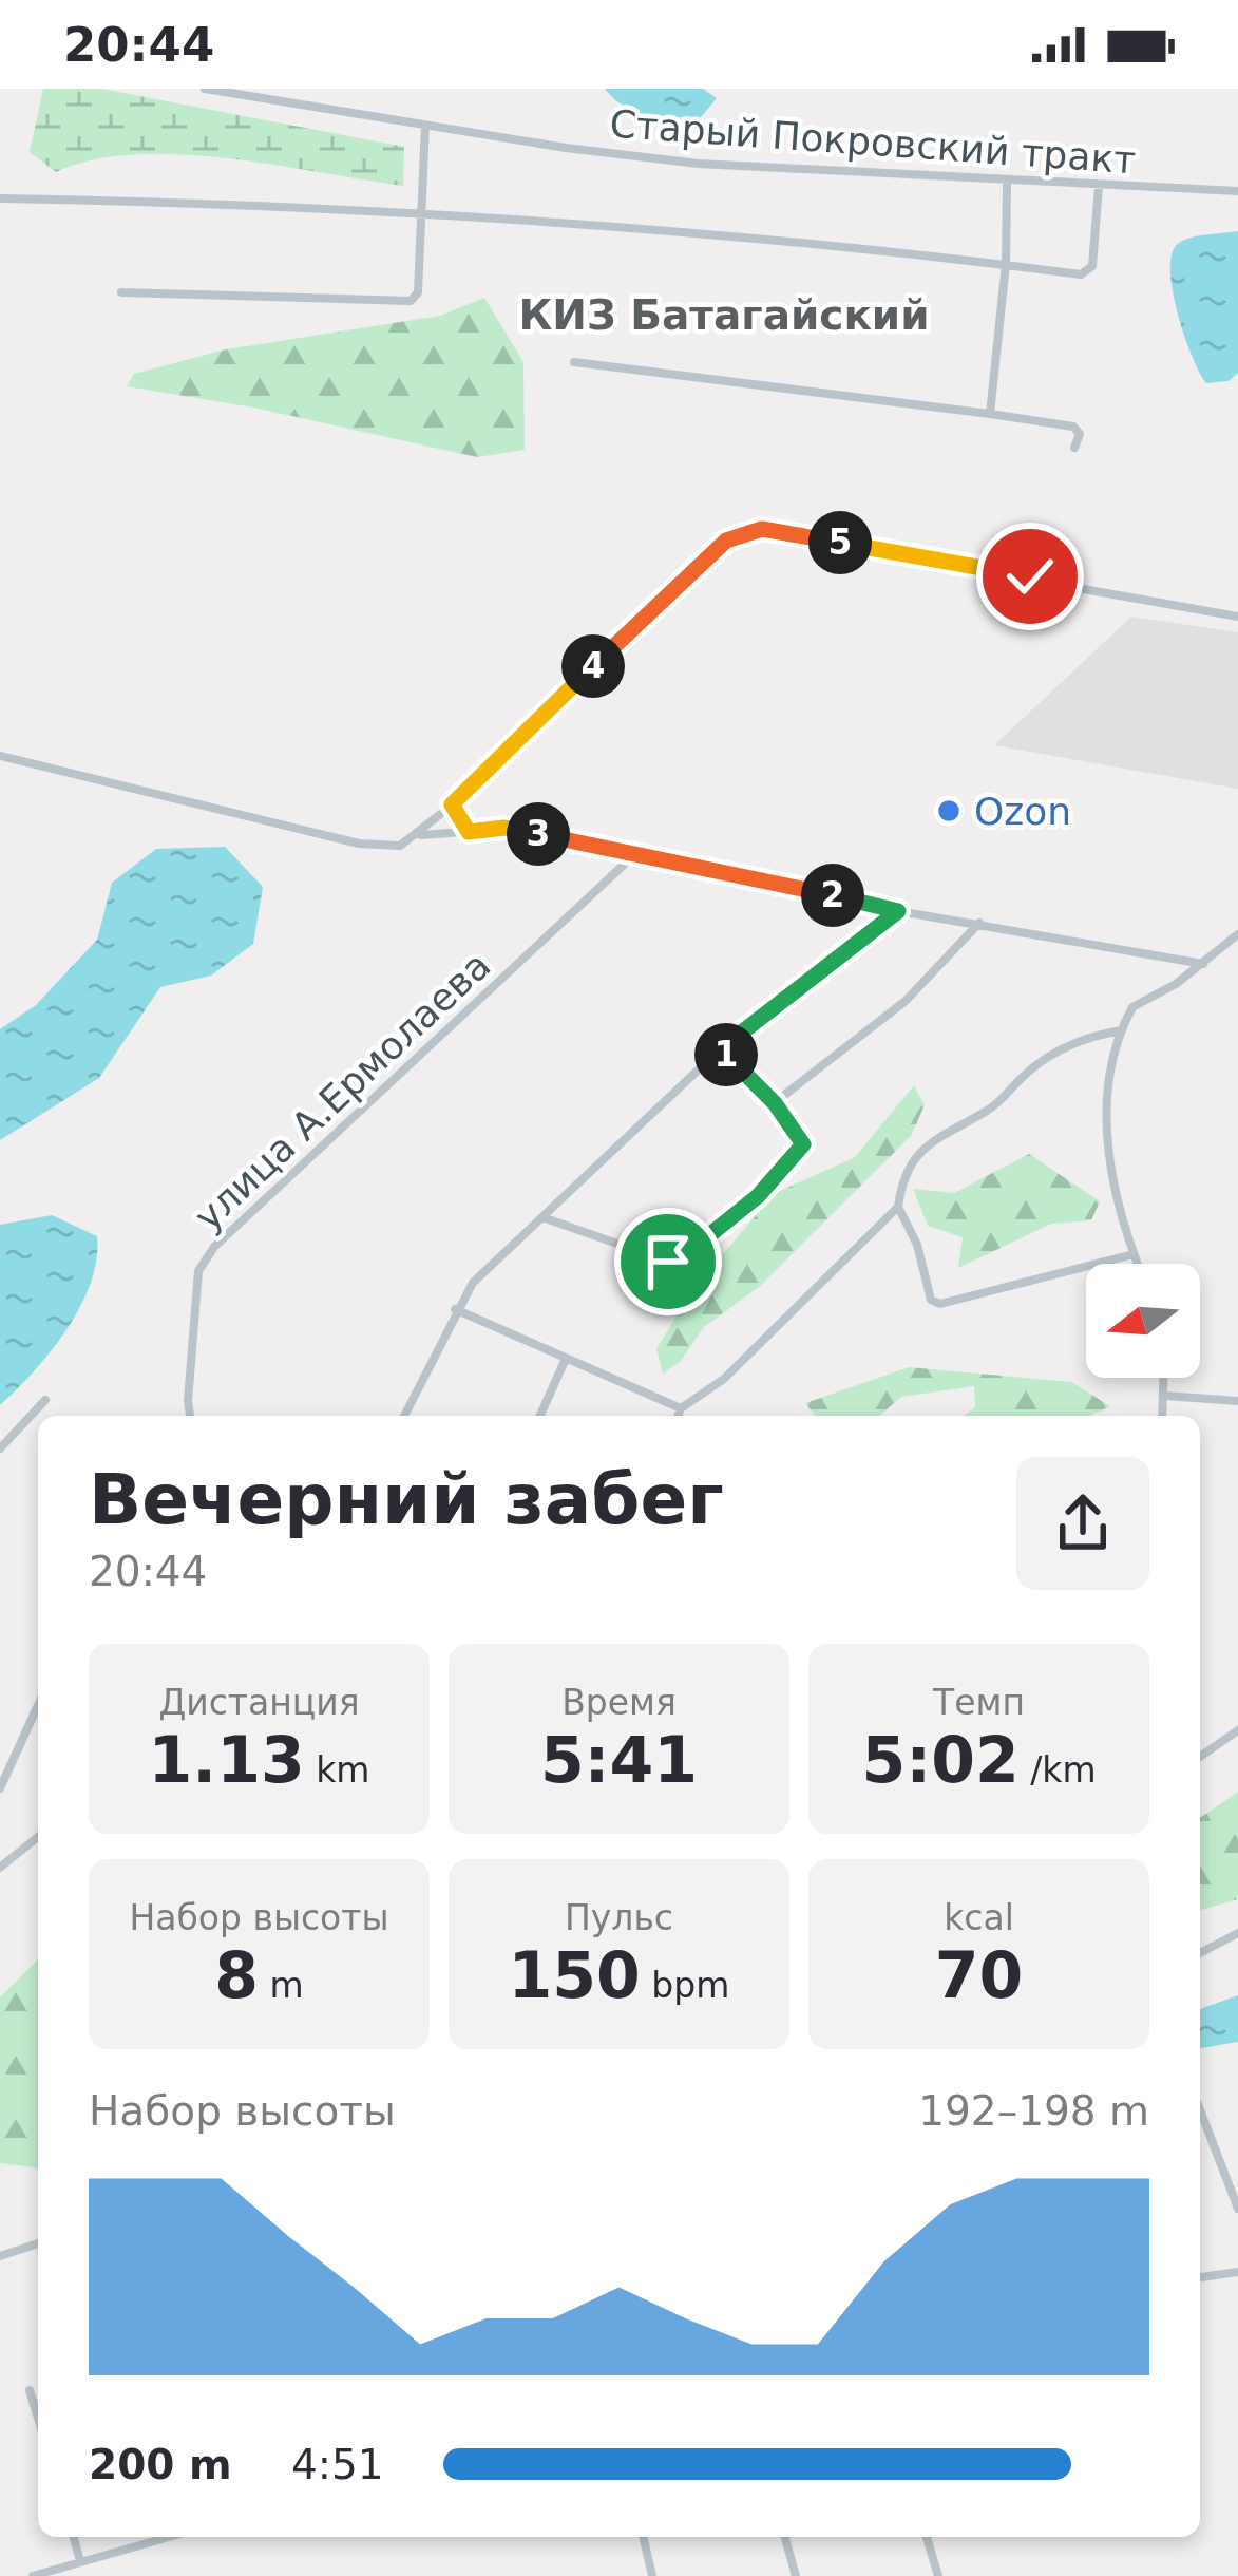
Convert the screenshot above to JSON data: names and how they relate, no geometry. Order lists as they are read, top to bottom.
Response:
{
  "streets": {
    "street": ["Старый Покровский тракт", "улица А.Ермолаева"]
  },
  "districts": ["КИЗ Батагайский"],
  "places": ["Ozon"],
  "north": "left",
  "page": {
    "status": "20:44",
    "pins": [
      "5",
      "4",
      "3",
      "2",
      "1"
    ],
    "heading": ["Вечерний забег", "20:44"],
    "stats": [
      ["Дистанция", "1.13 km"],
      ["Время", "5:41"],
      ["Темп", "5:02 /km"],
      ["Набор высоты", "8 m"],
      ["Пульс", "150 bpm"],
      ["kcal", "70"]
    ],
    "chart": ["Набор высоты", "192–198 m"],
    "list": [
      {
        "name": "200 m",
        "note": "4:51"
      }
    ]
  }
}
